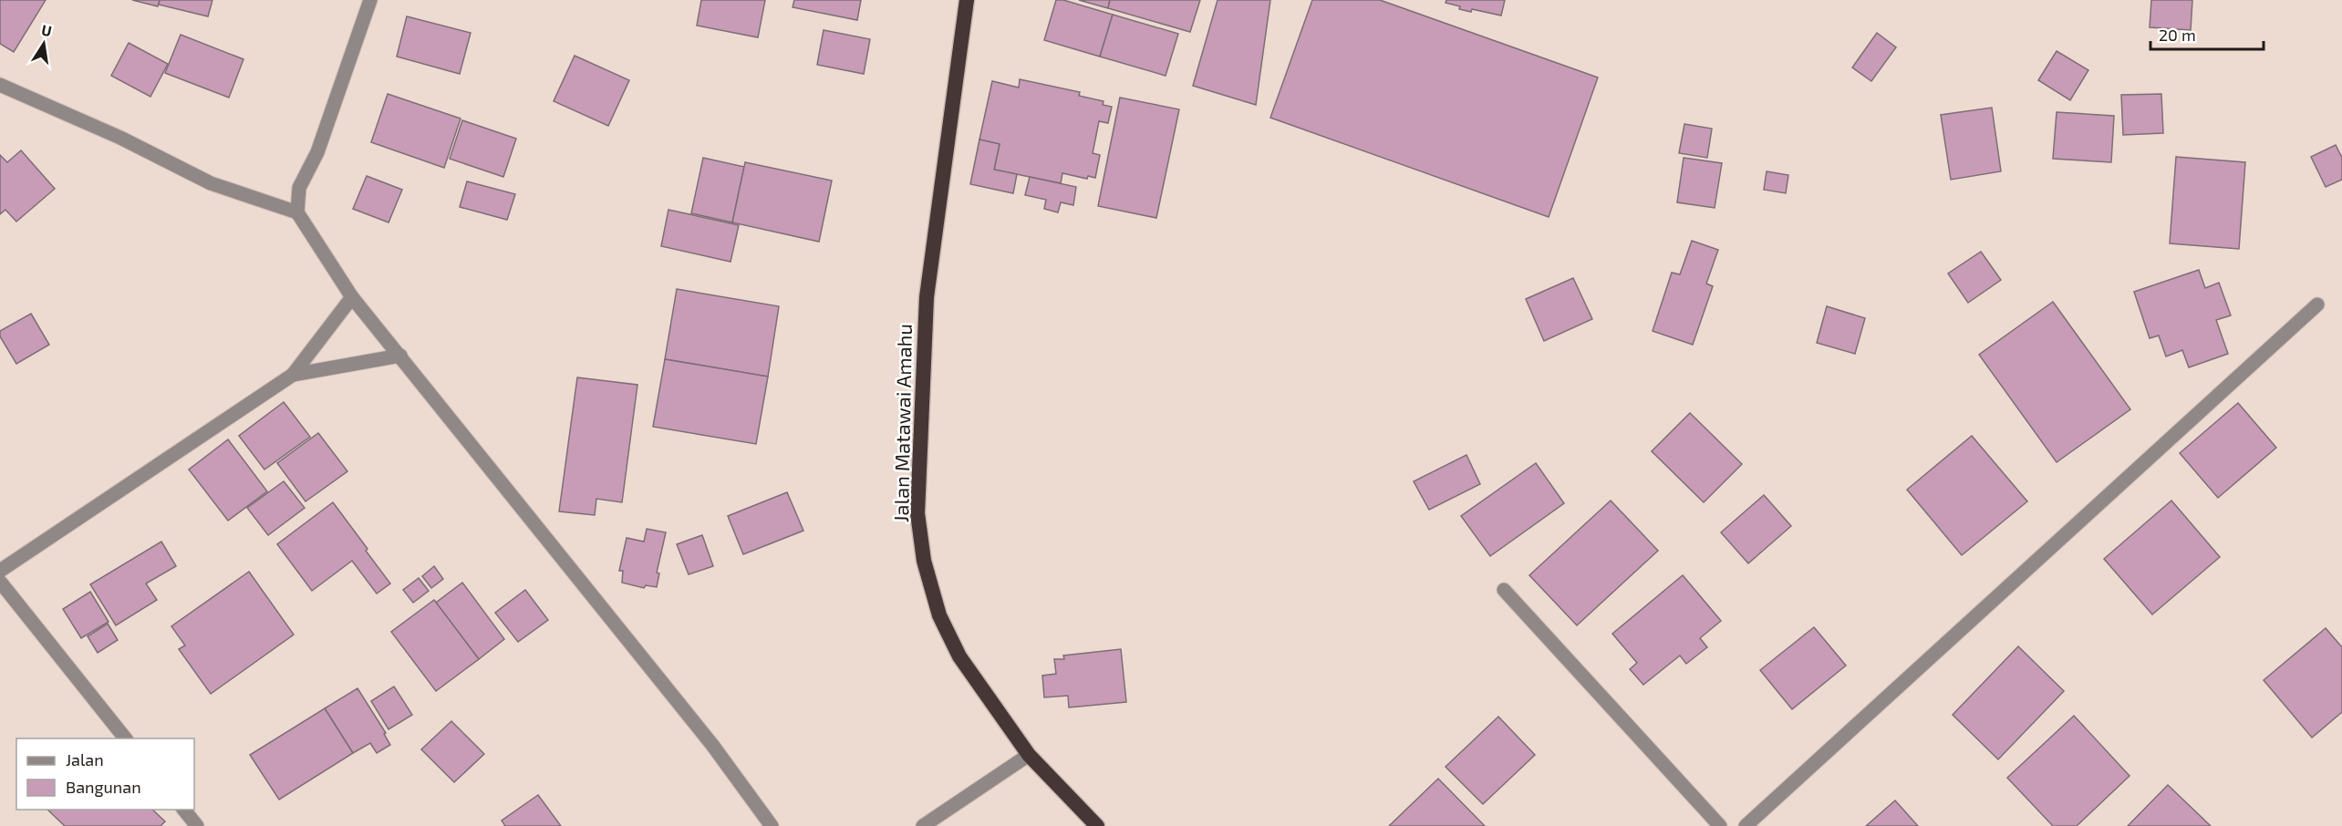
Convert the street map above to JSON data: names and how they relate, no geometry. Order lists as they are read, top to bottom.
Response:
{
  "streets": {
    "highway": ["Jalan Matawai Amahu"]
  },
  "legend": ["Jalan", "Bangunan"],
  "scale_bar": "20 m",
  "north": "top"
}
